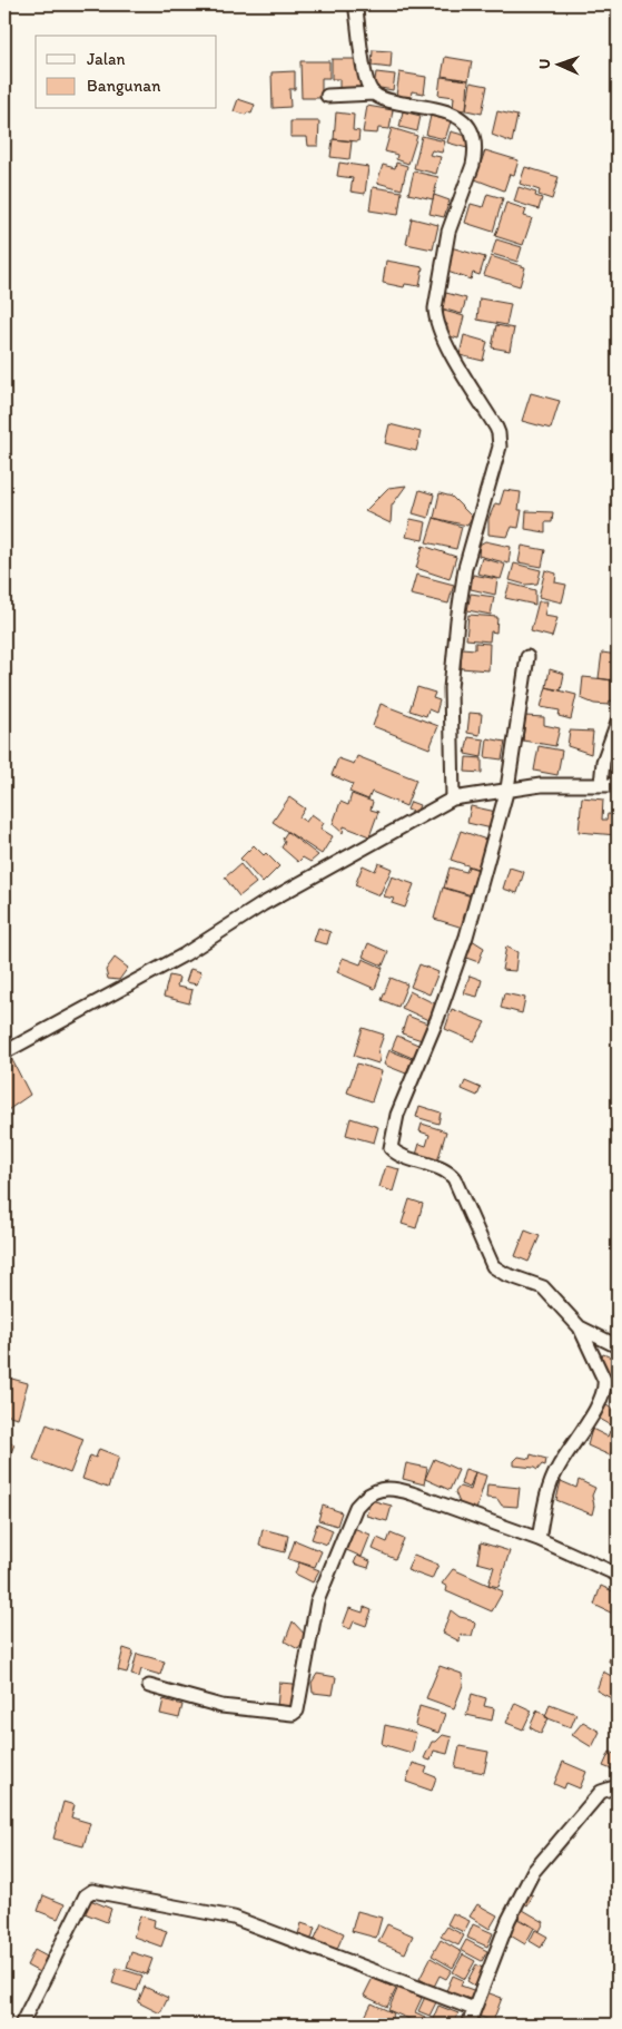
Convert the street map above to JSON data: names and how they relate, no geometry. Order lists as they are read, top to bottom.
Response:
{
  "legend": ["Jalan", "Bangunan"],
  "north": "left"
}
